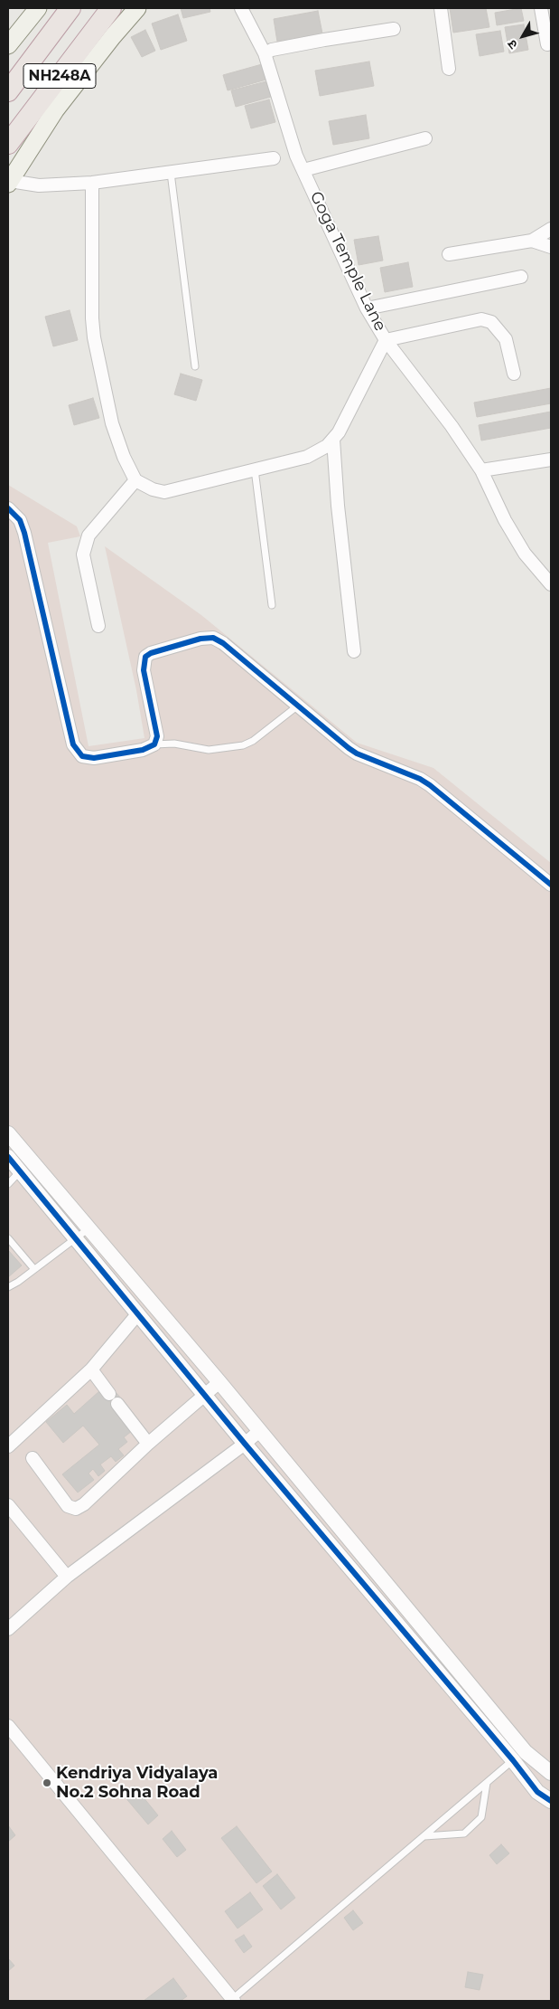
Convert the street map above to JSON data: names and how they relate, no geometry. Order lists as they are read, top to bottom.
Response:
{
  "streets": {
    "highway": ["NH248A"],
    "street": ["Goga Temple Lane"]
  },
  "places": ["Kendriya Vidyalaya No.2 Sohna Road"],
  "north": "bottom left"
}
